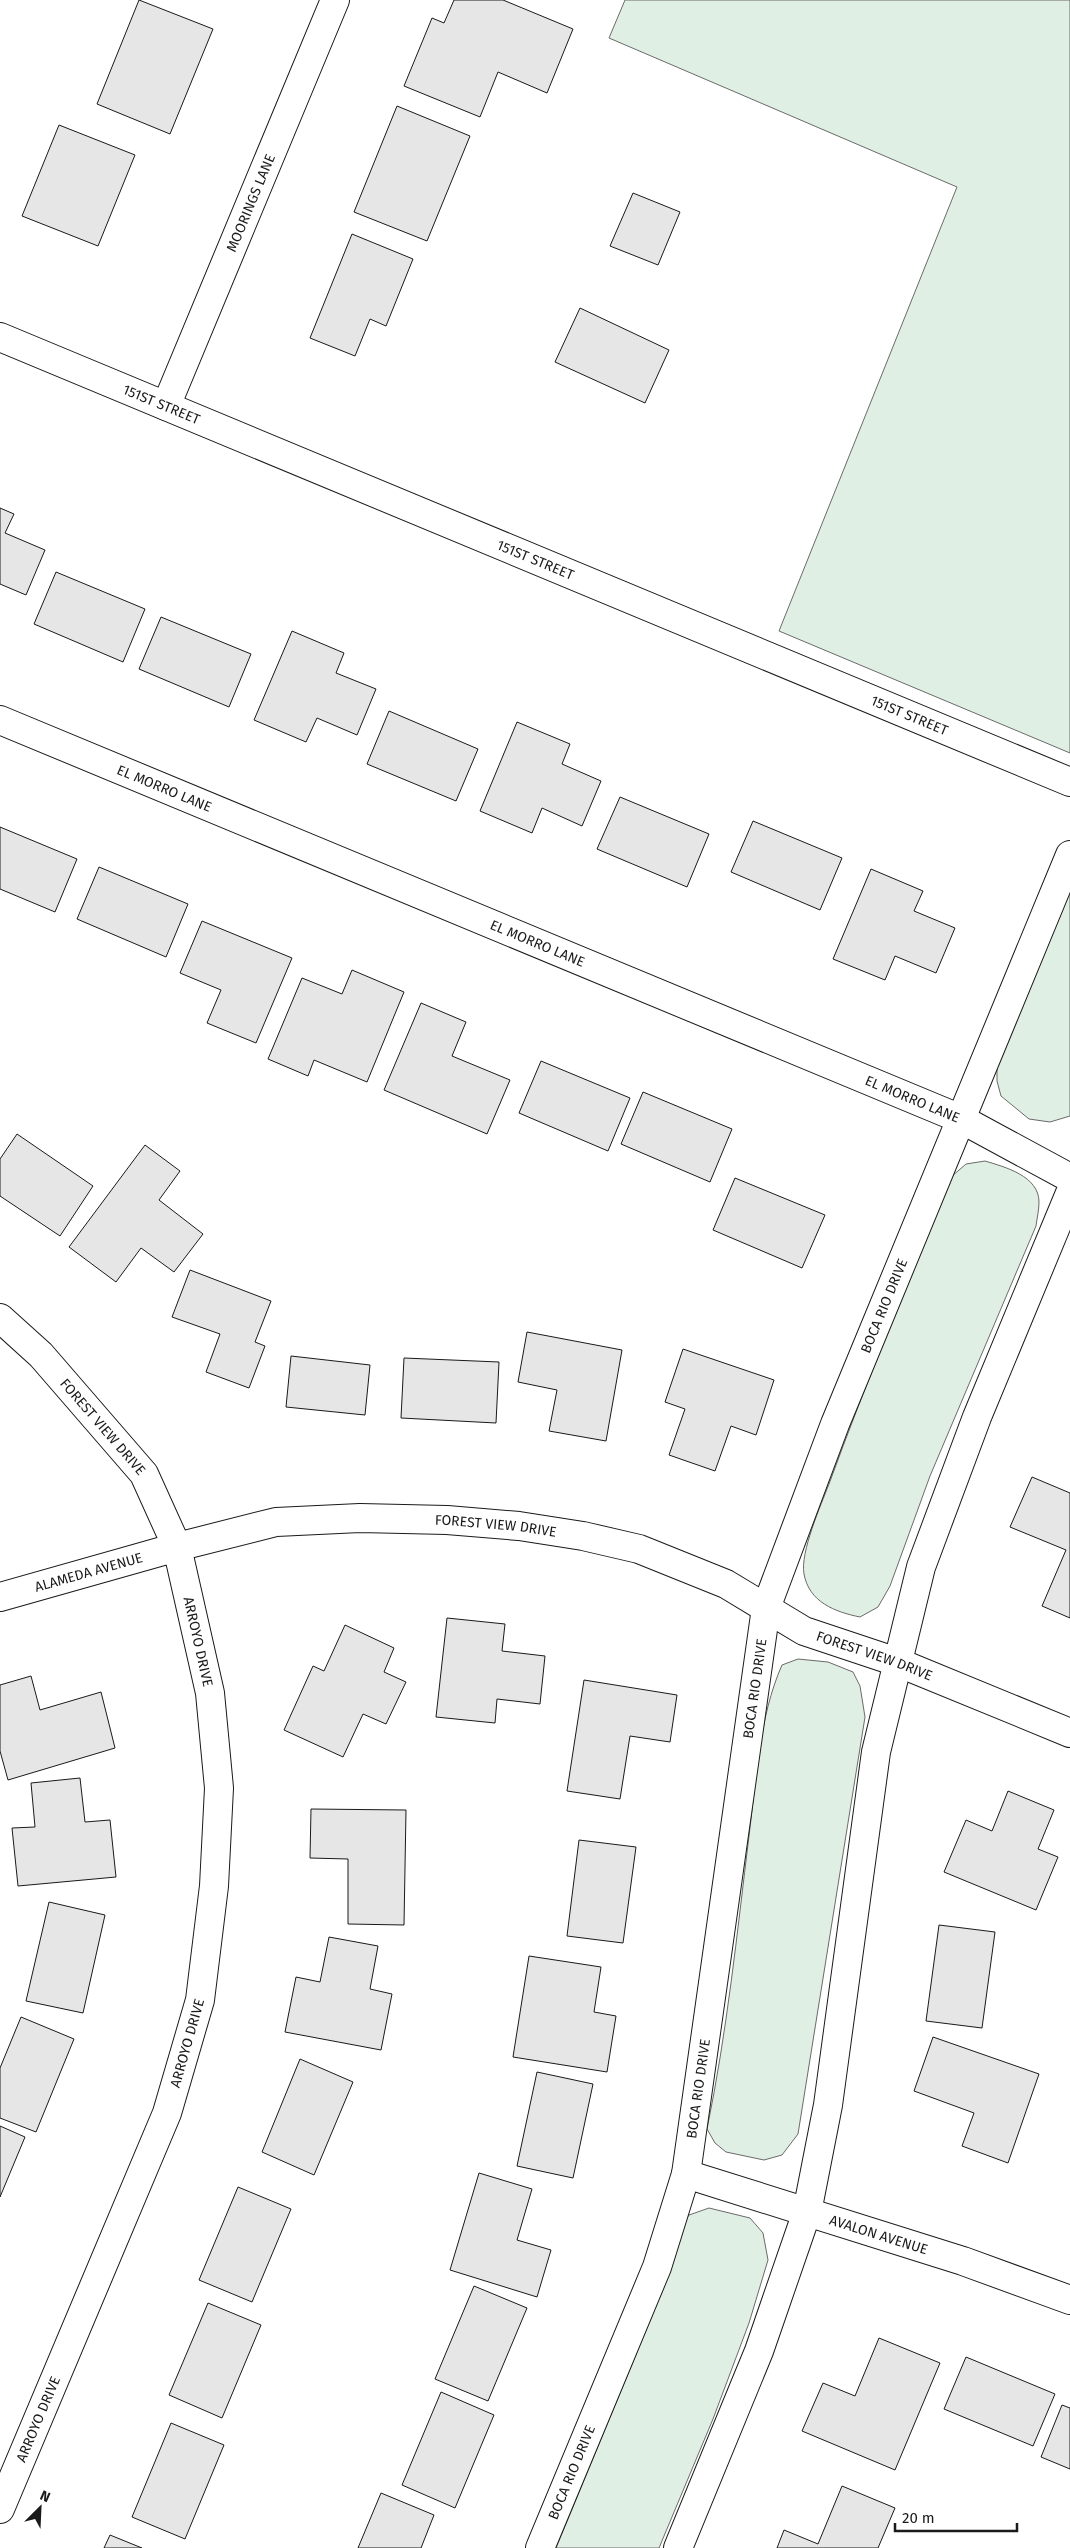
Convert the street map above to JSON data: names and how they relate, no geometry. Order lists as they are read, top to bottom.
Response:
{
  "streets": {
    "street": [
      "MOORINGS LANE",
      "151ST STREET",
      "EL MORRO LANE",
      "BOCA RIO DRIVE",
      "FOREST VIEW DRIVE",
      "ALAMEDA AVENUE",
      "ARROYO DRIVE",
      "AVALON AVENUE"
    ]
  },
  "crossings": [
    ["MOORINGS LANE", "151ST STREET"],
    ["EL MORRO LANE", "BOCA RIO DRIVE"],
    ["BOCA RIO DRIVE", "FOREST VIEW DRIVE"],
    ["BOCA RIO DRIVE", "AVALON AVENUE"],
    ["FOREST VIEW DRIVE", "ALAMEDA AVENUE"],
    ["FOREST VIEW DRIVE", "ARROYO DRIVE"],
    ["ALAMEDA AVENUE", "ARROYO DRIVE"]
  ],
  "scale_bar": "20 m",
  "north": "top right"
}
